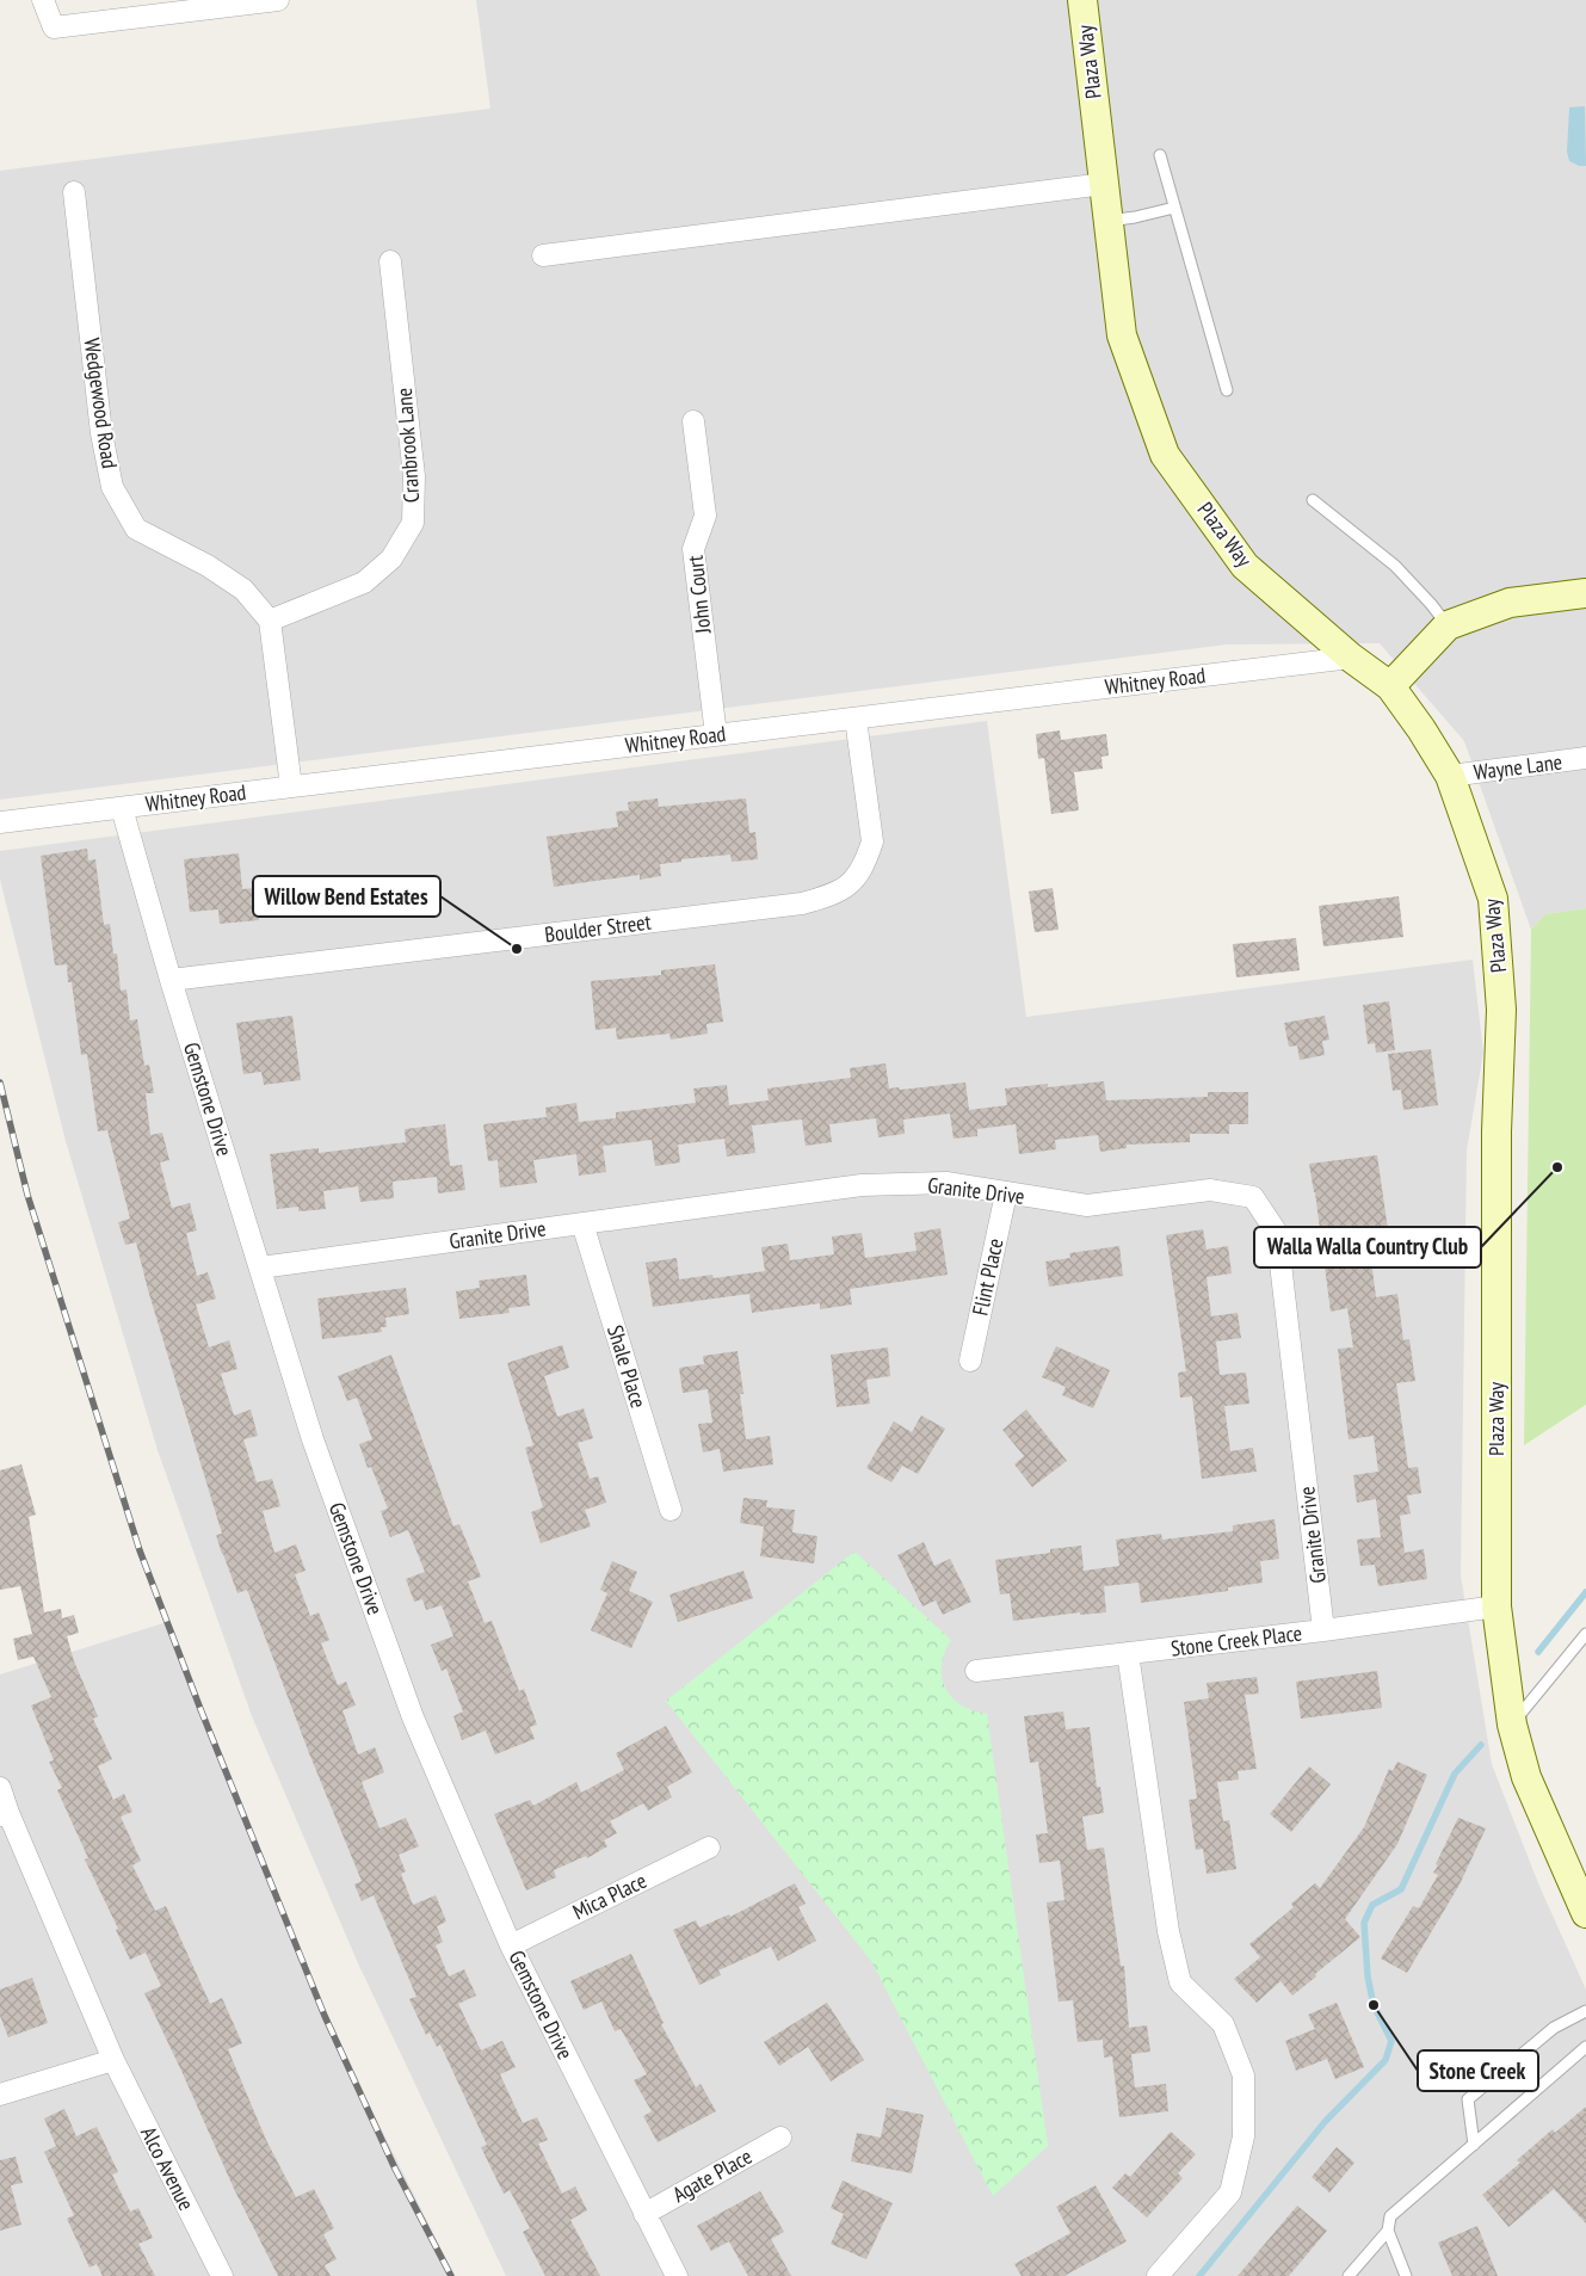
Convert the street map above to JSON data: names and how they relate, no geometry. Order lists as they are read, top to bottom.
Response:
{
  "streets": {
    "main road": ["Plaza Way"],
    "street": [
      "Wedgewood Road",
      "Cranbrook Lane",
      "John Court",
      "Whitney Road",
      "Wayne Lane",
      "Boulder Street",
      "Gemstone Drive",
      "Granite Drive",
      "Flint Place",
      "Shale Place",
      "Stone Creek Place",
      "Mica Place",
      "Alco Avenue",
      "Agate Place"
    ]
  },
  "crossings": [
    ["Plaza Way", "Whitney Road"],
    ["Plaza Way", "Wayne Lane"],
    ["Plaza Way", "Stone Creek Place"],
    ["Wedgewood Road", "Cranbrook Lane"],
    ["John Court", "Whitney Road"],
    ["Whitney Road", "Boulder Street"],
    ["Whitney Road", "Gemstone Drive"],
    ["Boulder Street", "Gemstone Drive"],
    ["Gemstone Drive", "Granite Drive"],
    ["Gemstone Drive", "Mica Place"],
    ["Gemstone Drive", "Agate Place"],
    ["Granite Drive", "Flint Place"],
    ["Granite Drive", "Shale Place"],
    ["Granite Drive", "Stone Creek Place"]
  ],
  "places": ["Willow Bend Estates", "Walla Walla Country Club", "Stone Creek"]
}
